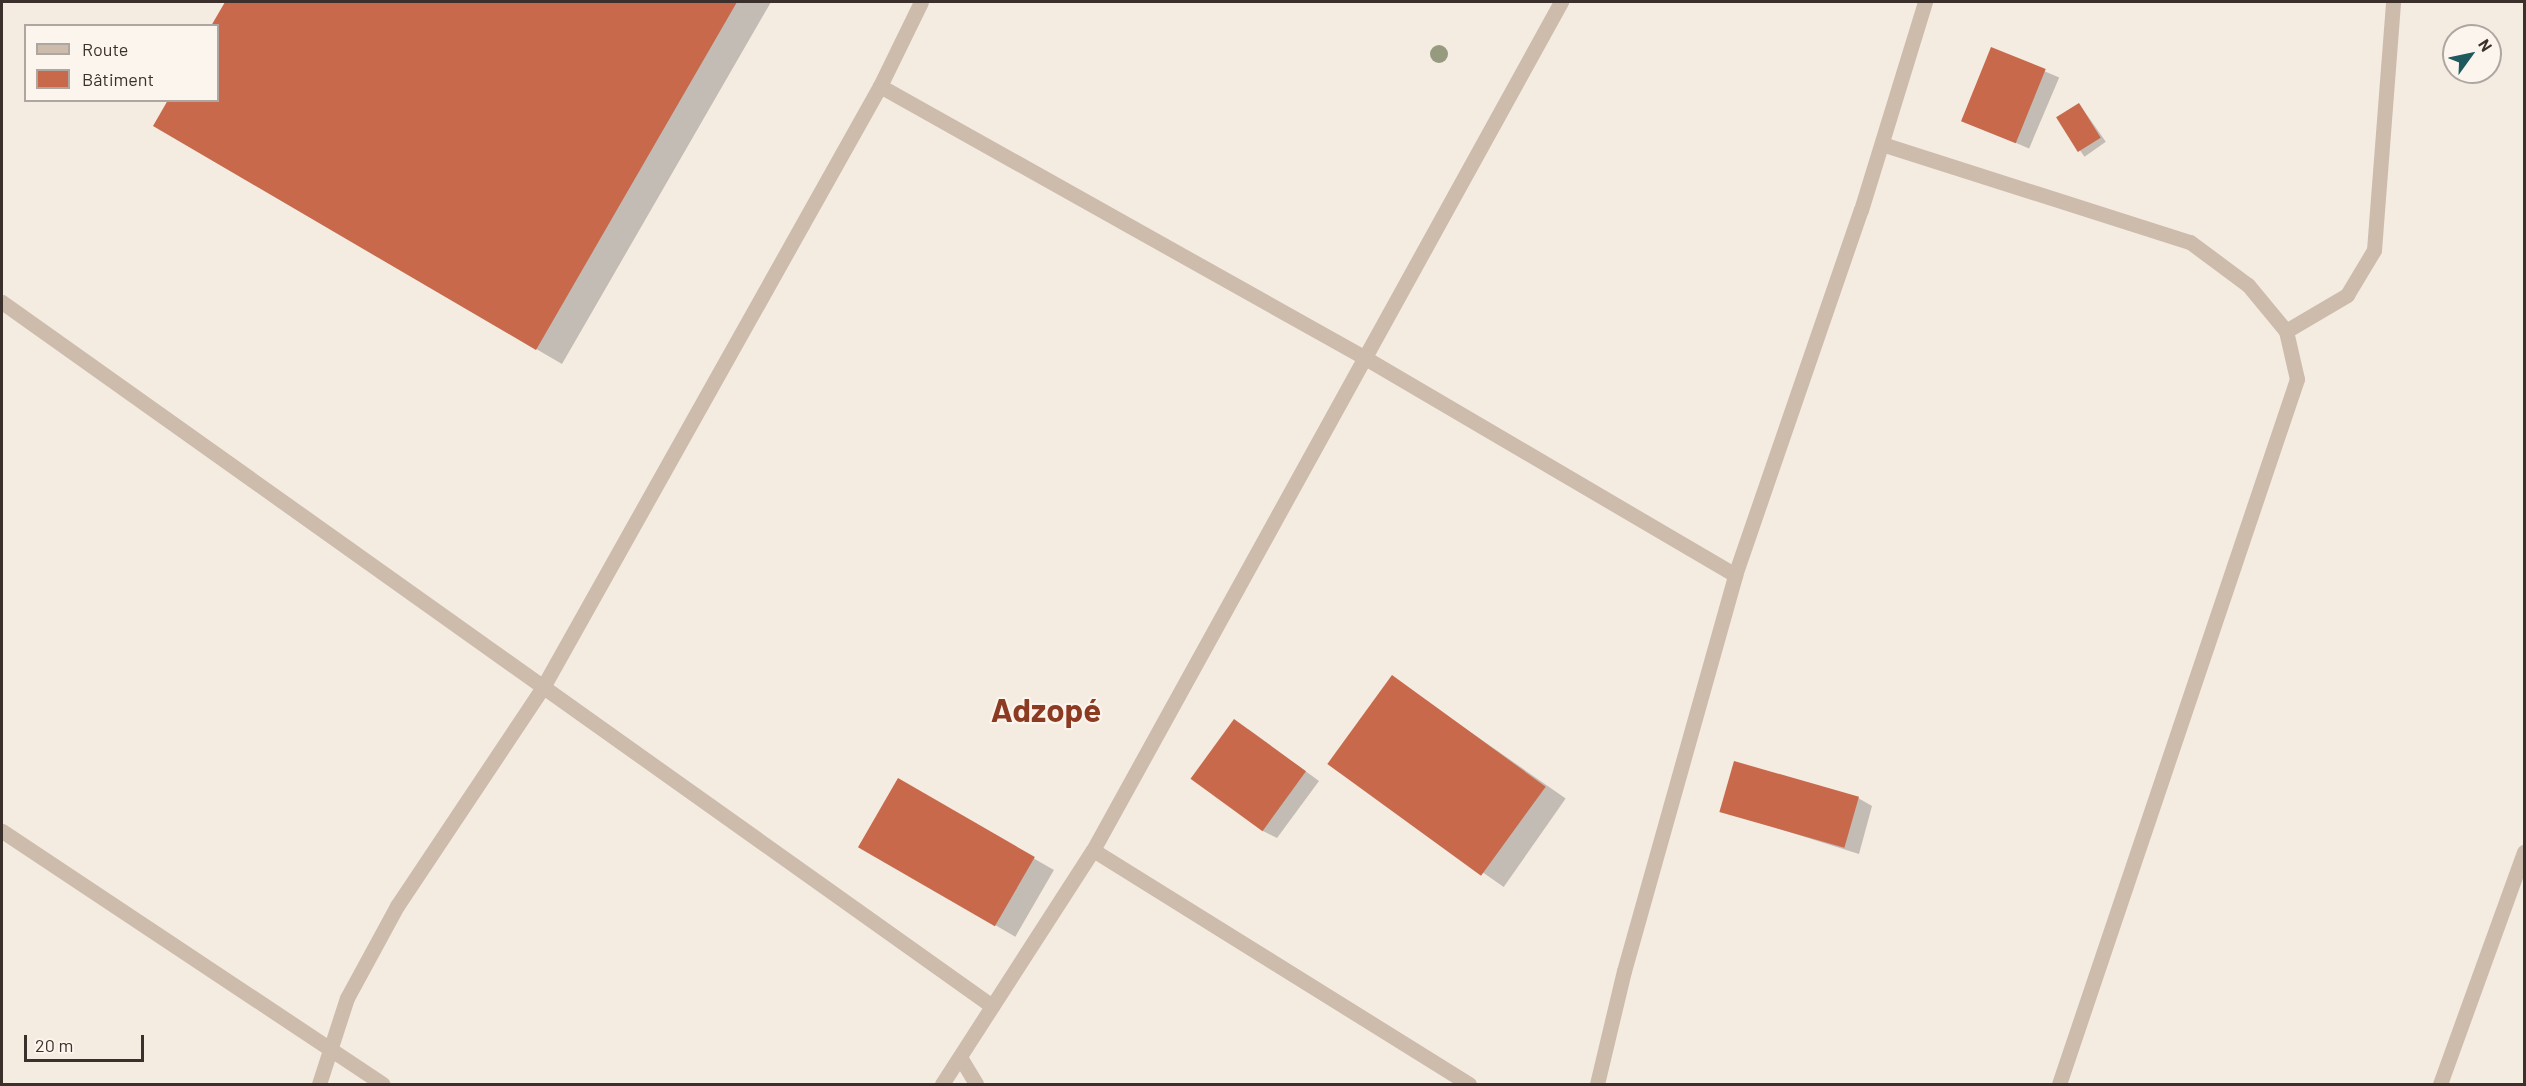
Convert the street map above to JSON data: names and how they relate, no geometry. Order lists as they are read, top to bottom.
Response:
{
  "districts": ["Adzopé"],
  "legend": ["Route", "Bâtiment"],
  "scale_bar": "20 m",
  "north": "top right"
}
